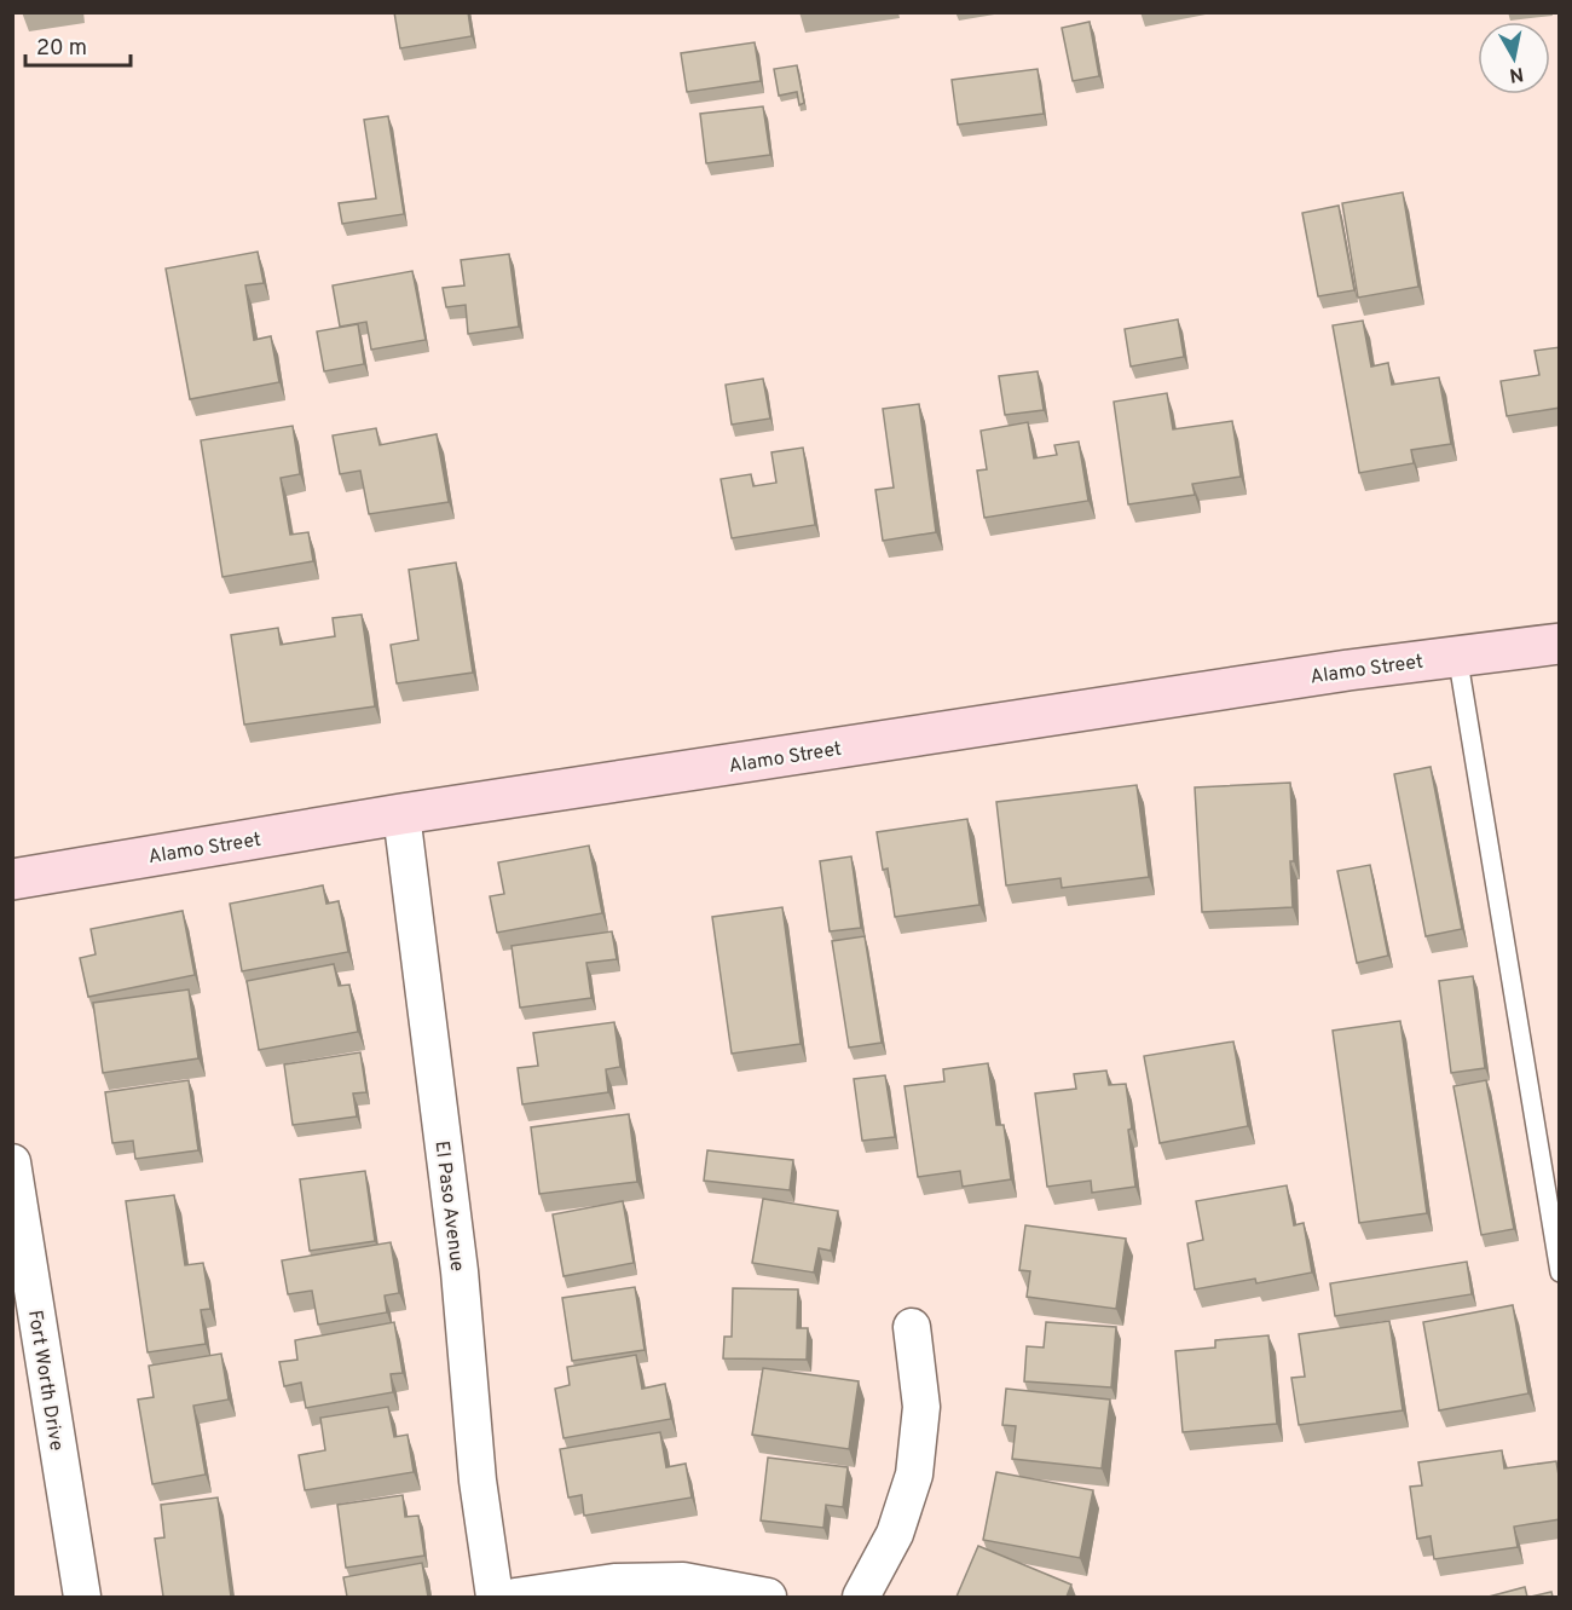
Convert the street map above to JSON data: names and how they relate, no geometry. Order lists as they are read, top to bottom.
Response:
{
  "streets": {
    "main road": ["Alamo Street"],
    "street": ["El Paso Avenue", "Fort Worth Drive"]
  },
  "crossings": [
    ["Alamo Street", "El Paso Avenue"]
  ],
  "scale_bar": "20 m",
  "north": "bottom"
}
